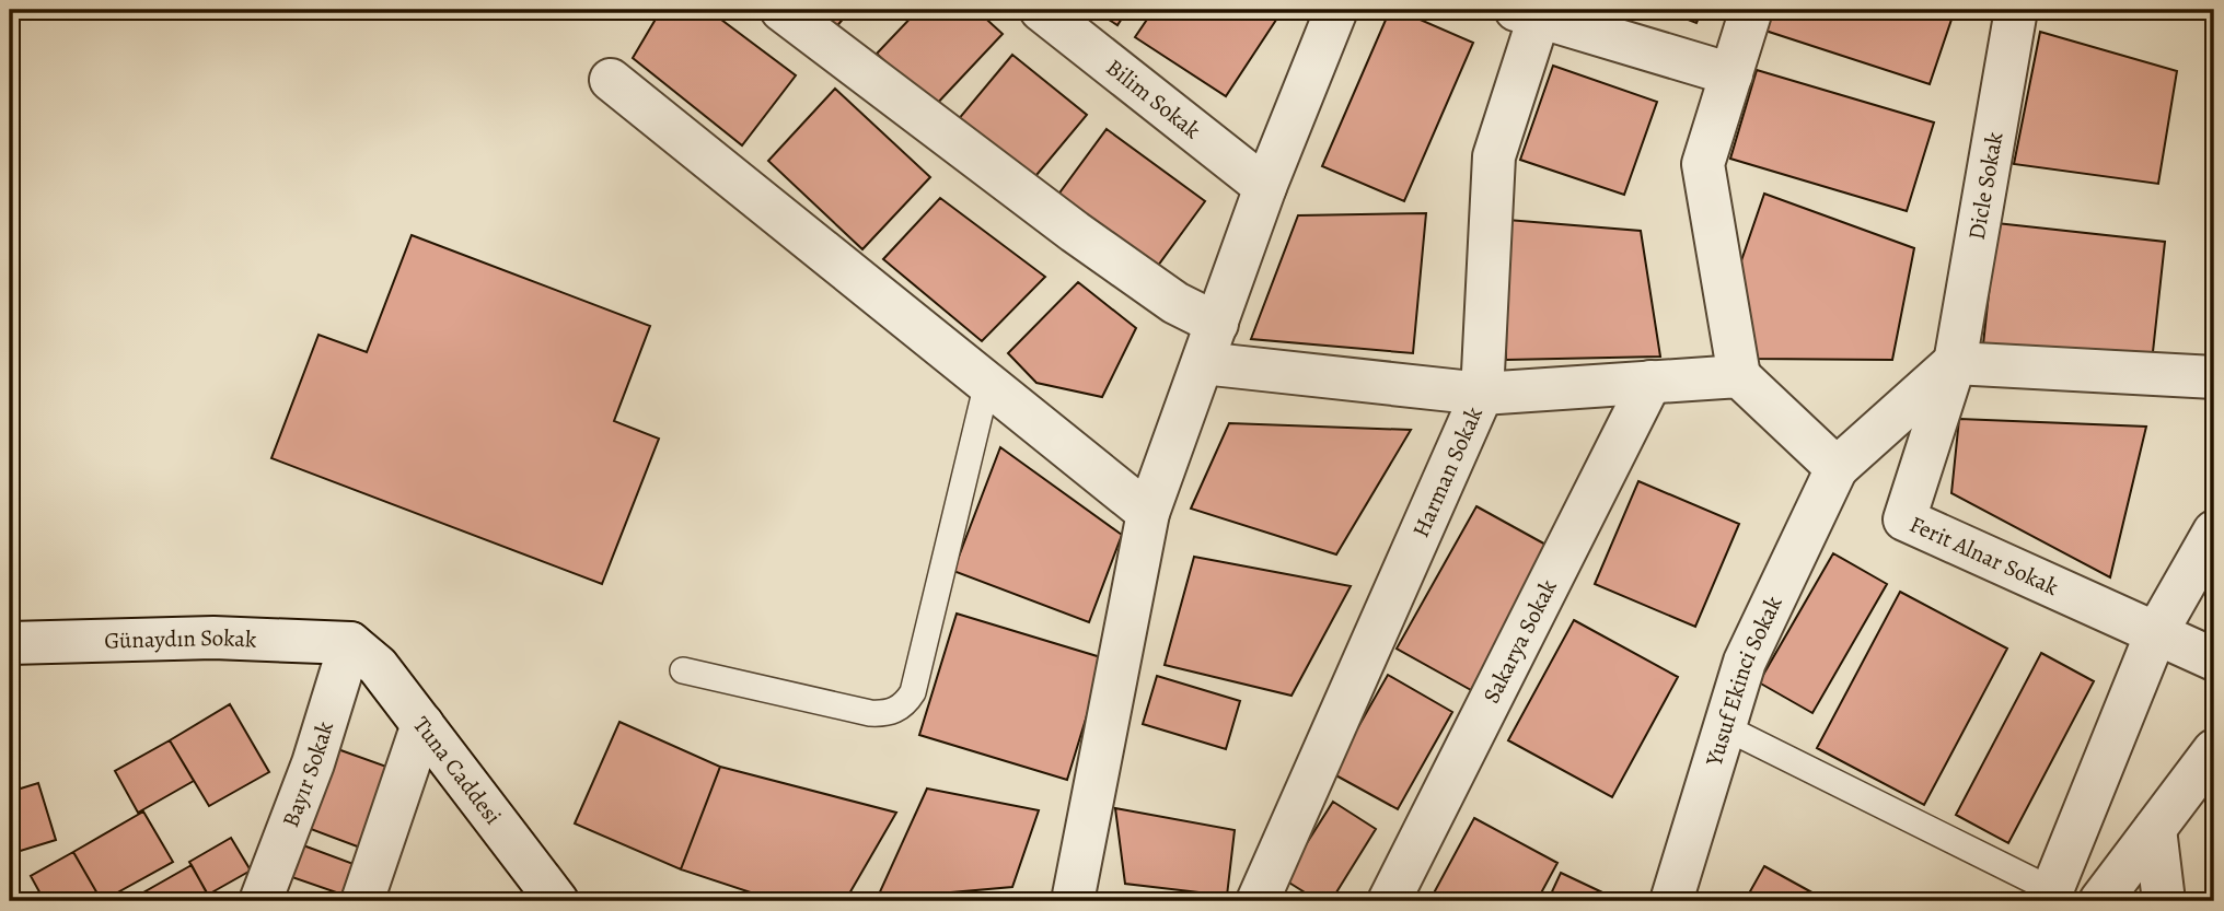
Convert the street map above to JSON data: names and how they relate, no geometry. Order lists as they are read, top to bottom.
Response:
{
  "streets": {
    "street": [
      "Bilim Sokak",
      "Dicle Sokak",
      "Harman Sokak",
      "Ferit Alnar Sokak",
      "Günaydın Sokak",
      "Sakarya Sokak",
      "Yusuf Ekinci Sokak",
      "Tuna Caddesi",
      "Bayır Sokak"
    ]
  },
  "crossings": [
    ["Dicle Sokak", "Ferit Alnar Sokak"],
    ["Günaydın Sokak", "Tuna Caddesi"],
    ["Günaydın Sokak", "Bayır Sokak"],
    ["Tuna Caddesi", "Bayır Sokak"]
  ]
}
